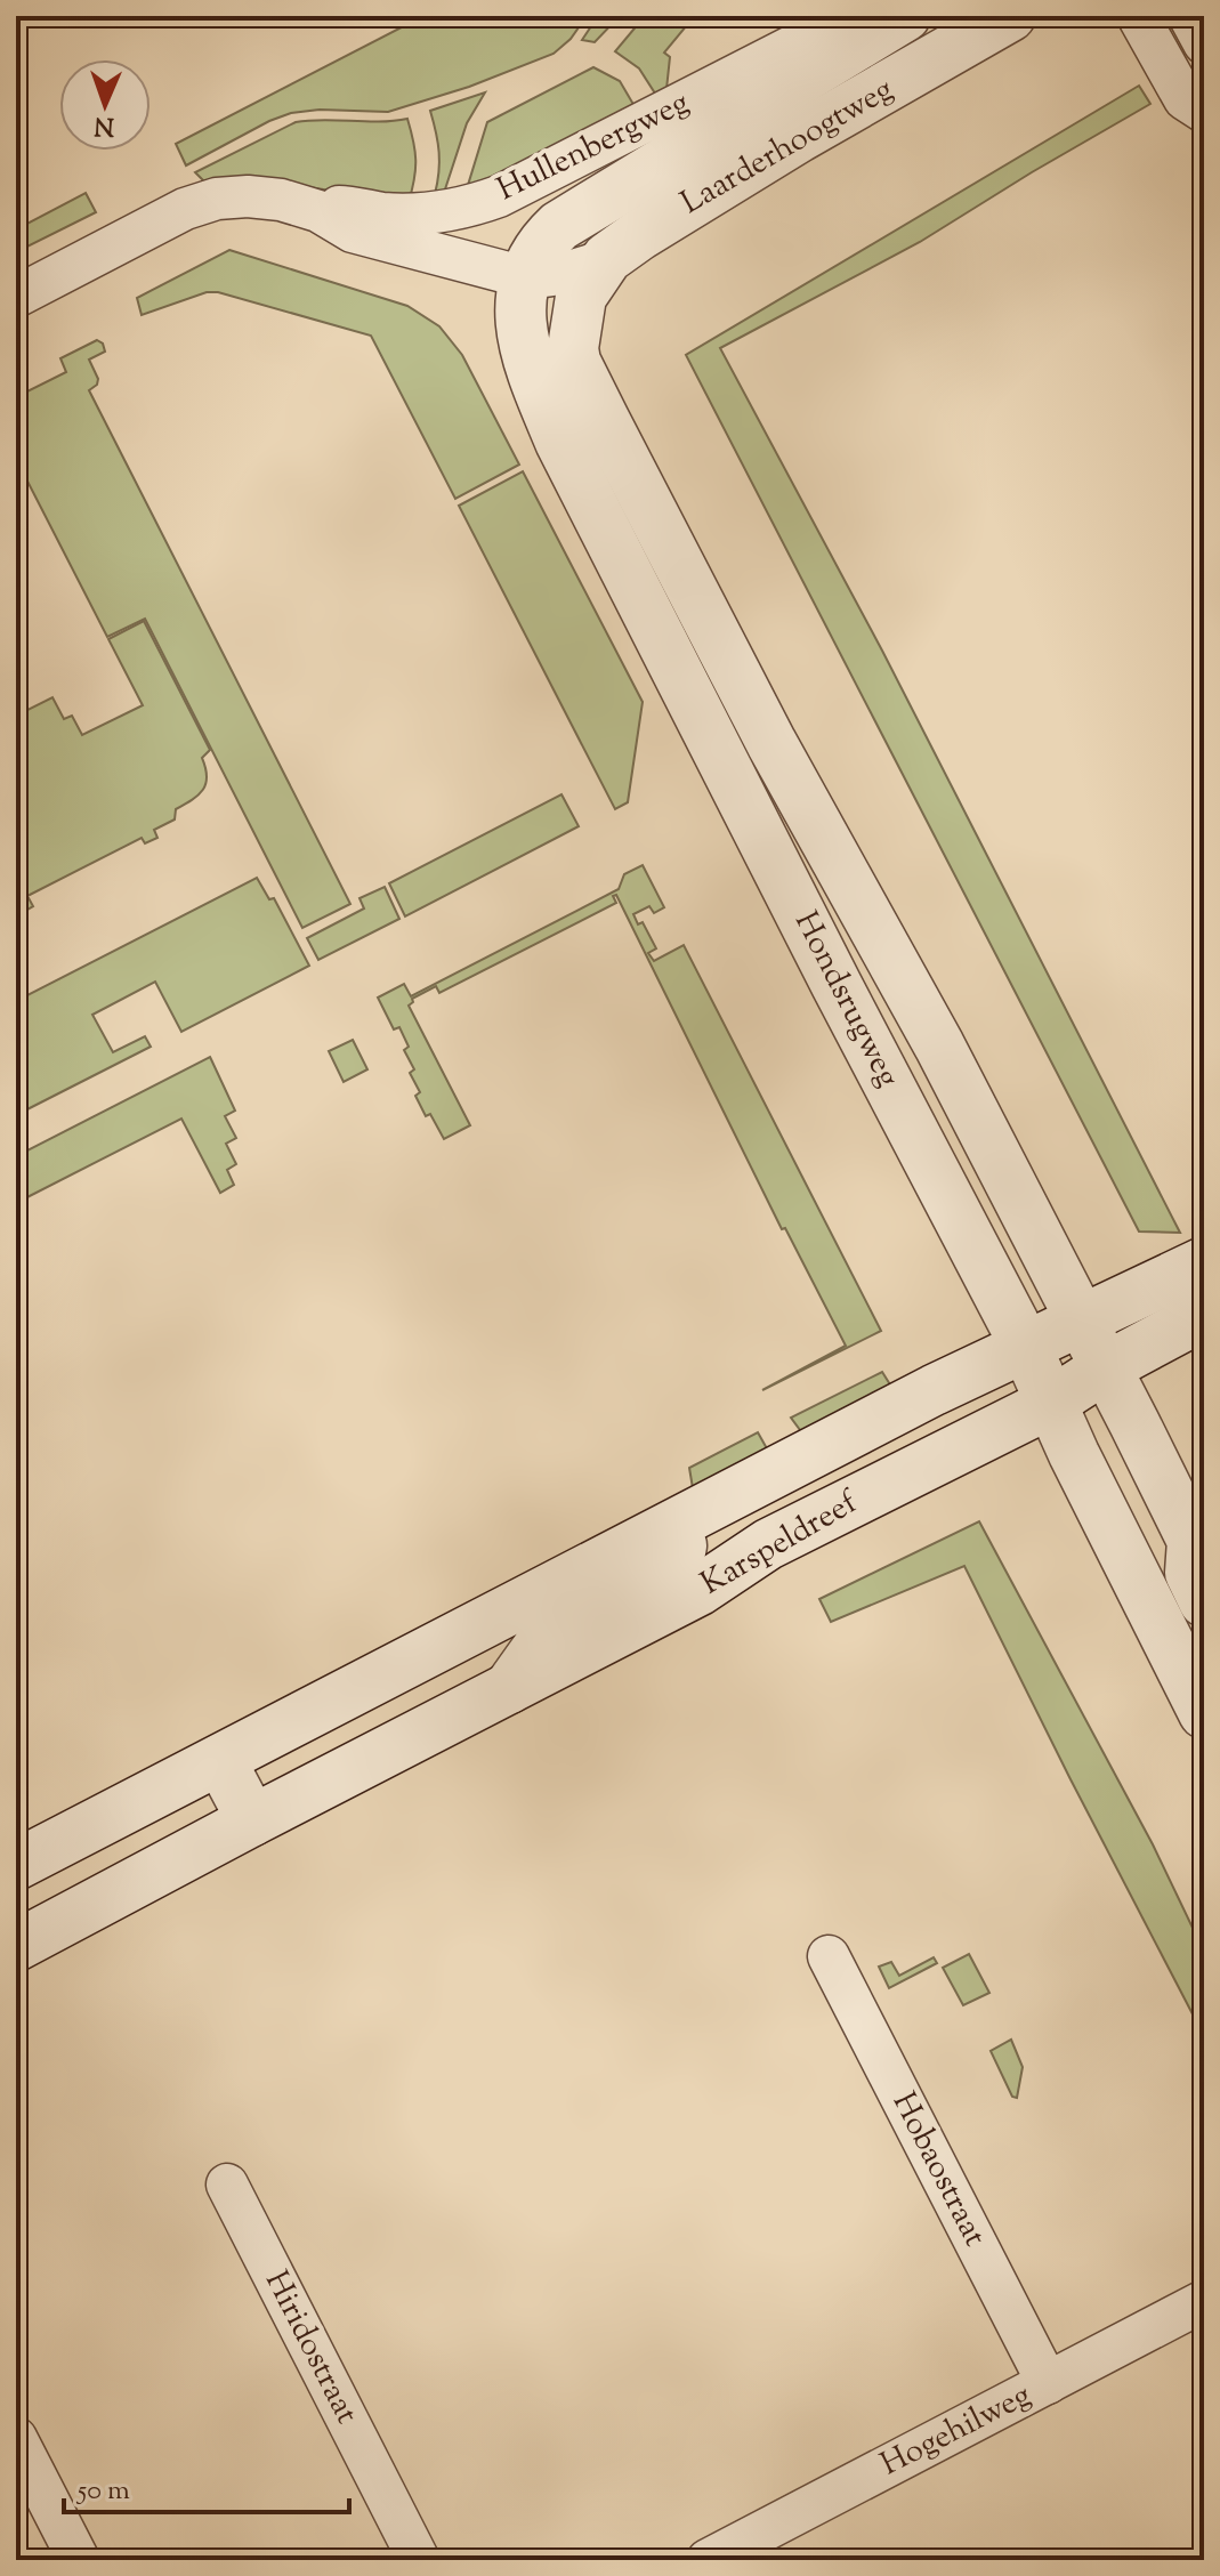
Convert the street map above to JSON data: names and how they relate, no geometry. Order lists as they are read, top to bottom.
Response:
{
  "streets": {
    "street": [
      "Hullenbergweg",
      "Laarderhoogtweg",
      "Hondsrugweg",
      "Karspeldreef",
      "Hobaostraat",
      "Hiridostraat",
      "Hogehilweg"
    ]
  },
  "crossings": [
    ["Hullenbergweg", "Laarderhoogtweg"],
    ["Hullenbergweg", "Hondsrugweg"],
    ["Laarderhoogtweg", "Hondsrugweg"],
    ["Hondsrugweg", "Karspeldreef"],
    ["Hobaostraat", "Hogehilweg"]
  ],
  "scale_bar": "50 m",
  "north": "bottom"
}
